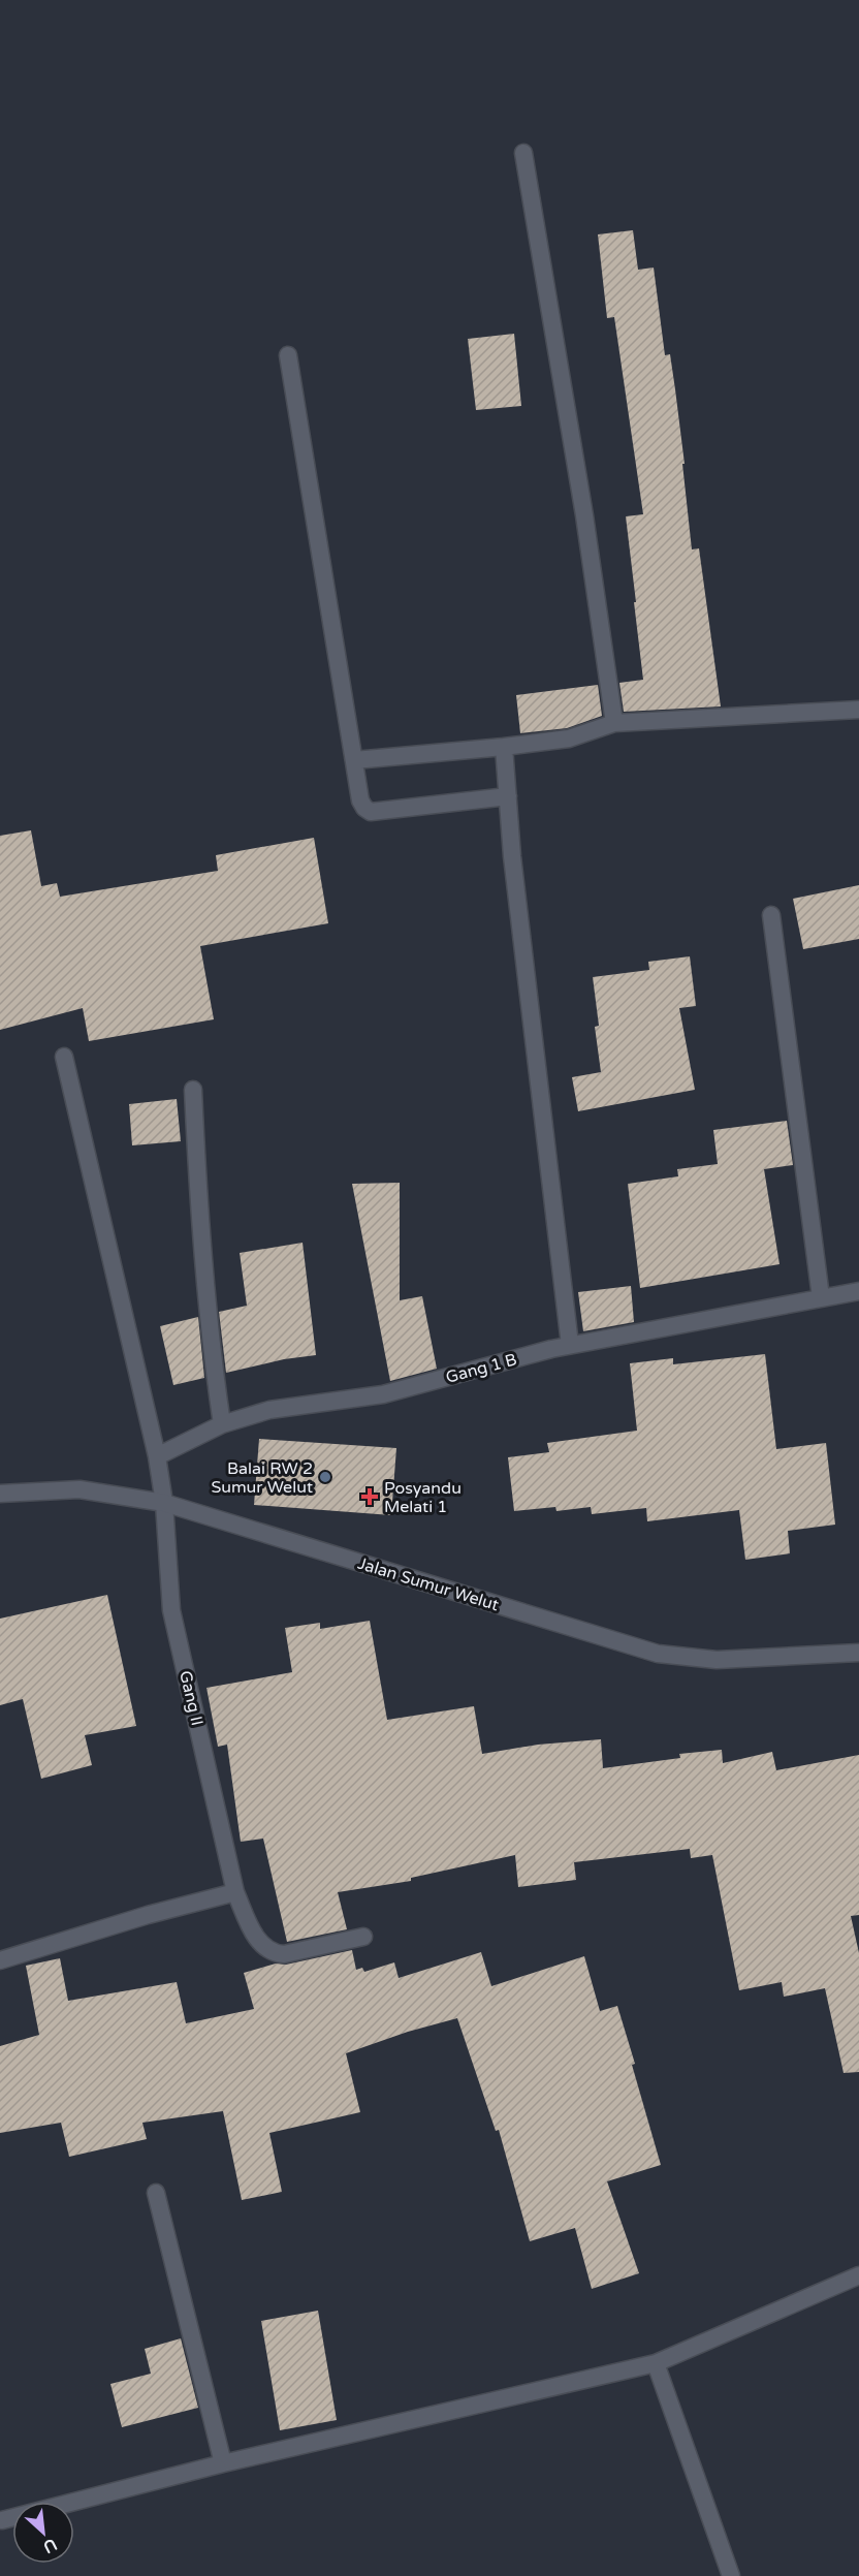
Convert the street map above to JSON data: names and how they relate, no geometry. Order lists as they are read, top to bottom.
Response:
{
  "streets": {
    "street": ["Gang 1 B", "Jalan Sumur Welut", "Gang II"]
  },
  "crossings": [
    ["Jalan Sumur Welut", "Gang II"]
  ],
  "places": {
    "other": ["Balai RW 2 Sumur Welut"],
    "health": ["Posyandu Melati 1"]
  },
  "north": "bottom right"
}
